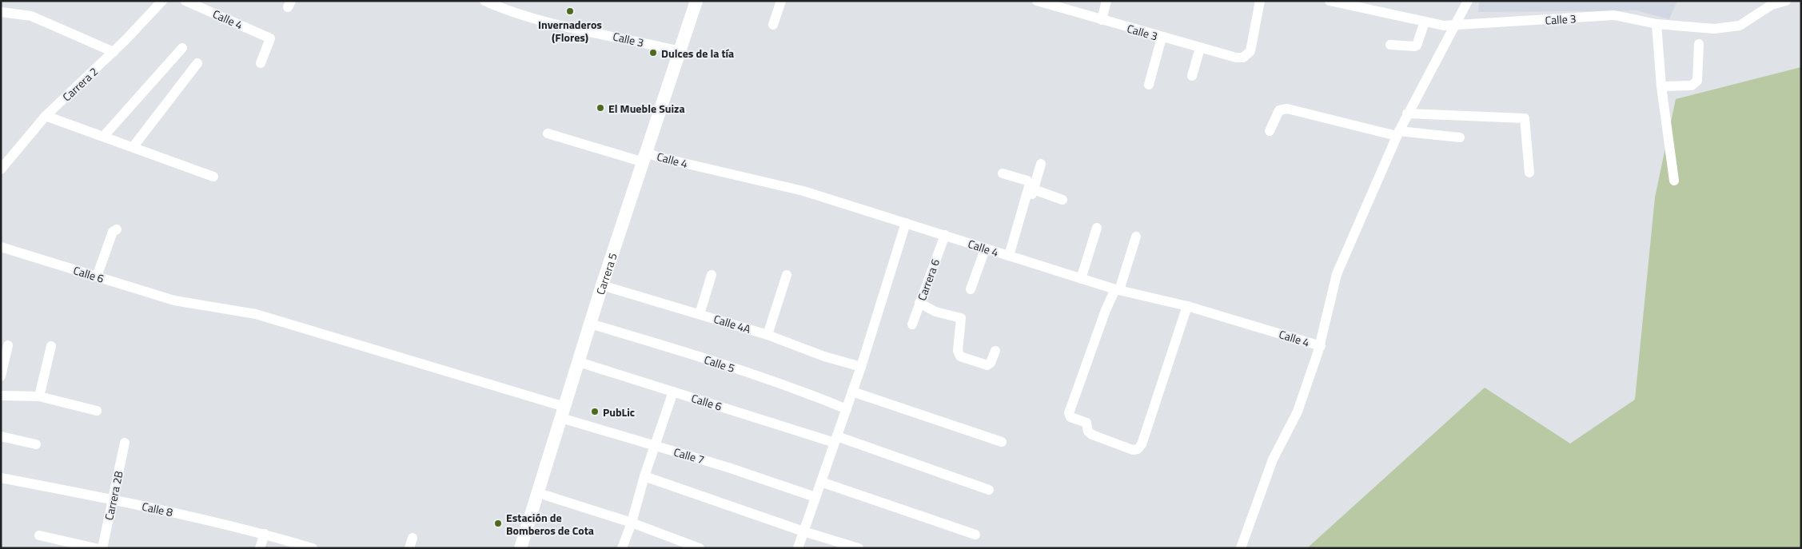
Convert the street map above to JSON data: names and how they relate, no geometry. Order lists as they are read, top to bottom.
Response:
{
  "streets": {
    "main road": ["Carrera 5"],
    "street": [
      "Calle 4",
      "Calle 3",
      "Carrera 2",
      "Calle 6",
      "Carrera 6",
      "Calle 4A",
      "Calle 5",
      "Calle 7",
      "Carrera 2B",
      "Calle 8"
    ]
  },
  "crossings": [
    ["Calle 4", "Carrera 5"],
    ["Calle 4", "Carrera 6"],
    ["Calle 3", "Carrera 5"],
    ["Calle 6", "Carrera 5"],
    ["Calle 6", "Calle 7"],
    ["Carrera 5", "Calle 4A"],
    ["Carrera 5", "Calle 5"],
    ["Carrera 5", "Calle 7"],
    ["Carrera 2B", "Calle 8"]
  ],
  "places": [
    "Invernaderos (Flores)",
    "Dulces de la tía",
    "El Mueble Suiza",
    "PubLic",
    "Estación de Bomberos de Cota"
  ]
}
